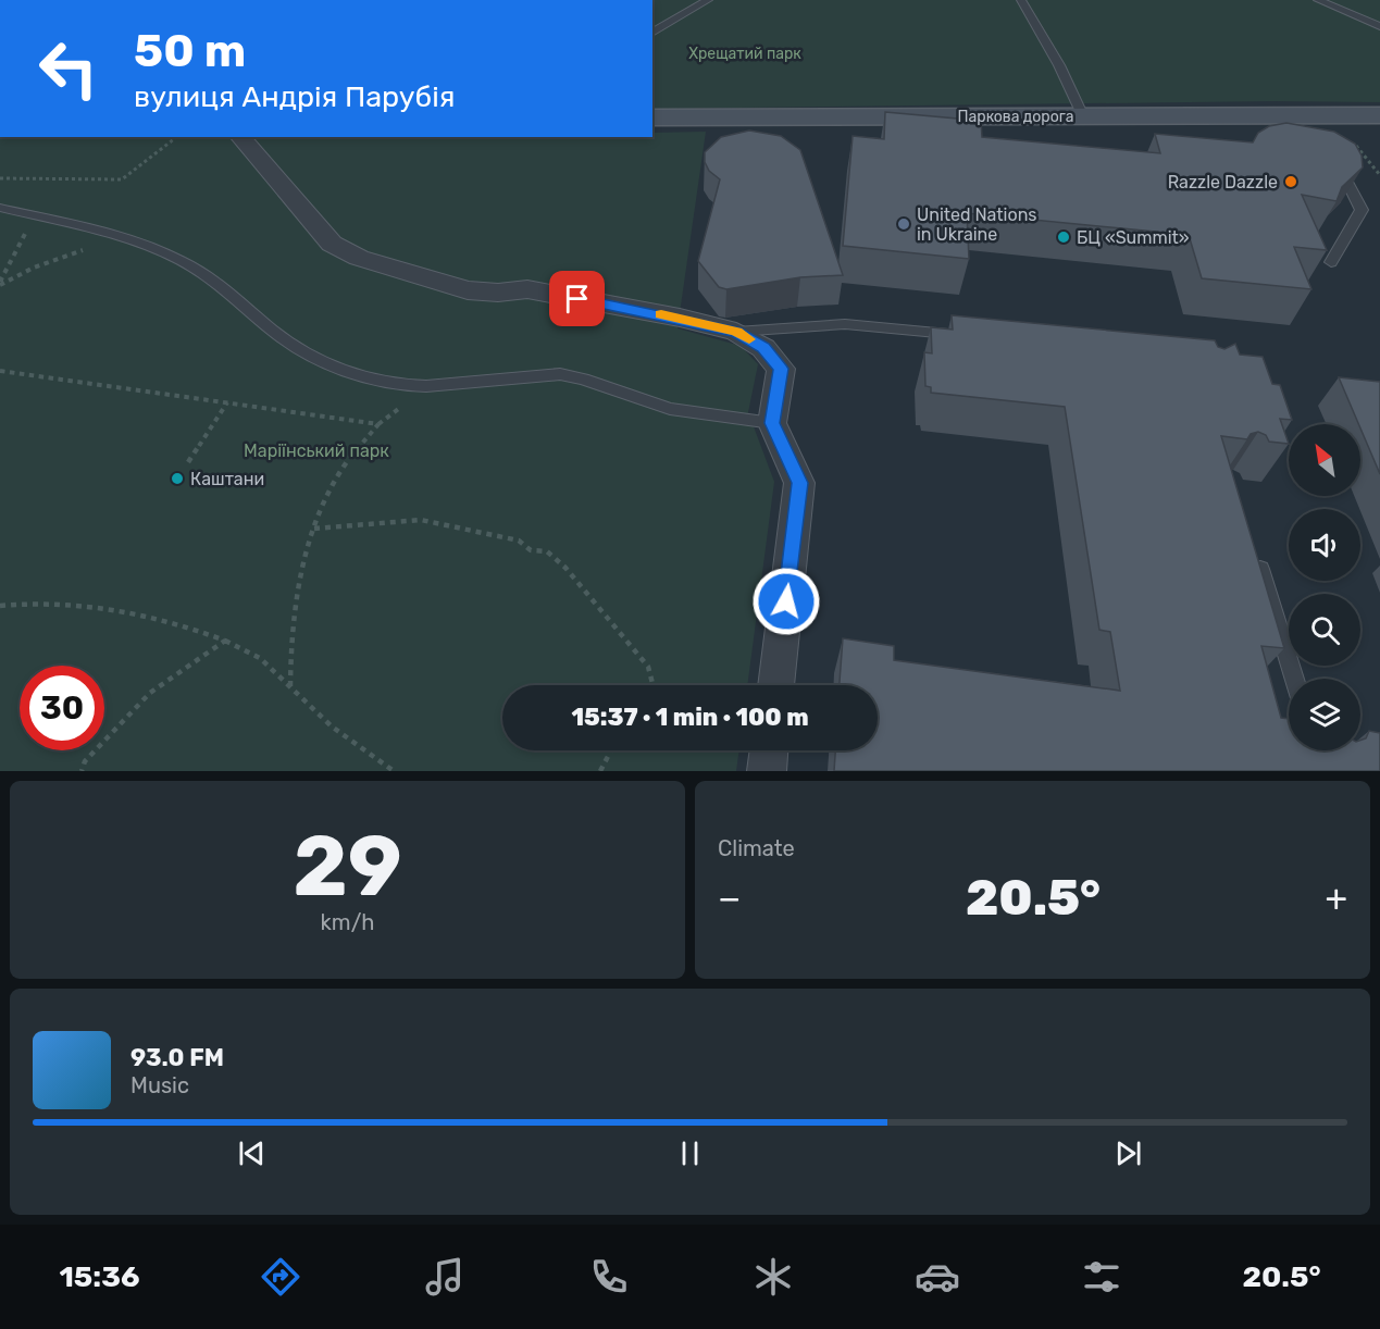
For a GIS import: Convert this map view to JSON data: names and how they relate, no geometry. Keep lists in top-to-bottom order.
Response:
{
  "streets": {
    "main road": ["Паркова дорога"]
  },
  "parks": ["Хрещатий парк", "Маріїнський парк"],
  "places": [
    "Razzle Dazzle",
    "United Nations in Ukraine",
    "БЦ «Summit»",
    "Каштани"
  ],
  "north": "top left",
  "page": {
    "turn": ["50 m", "вулиця Андрія Парубія"],
    "limit": "30",
    "trip": "15:37 · 1 min · 100 m",
    "tile": [
      ["29", "km/h"],
      "Climate"
    ],
    "heat": ["−", "20.5°", "+"],
    "song": ["93.0 FM", "Music"],
    "tabs": ["15:36", "20.5°"]
  }
}
